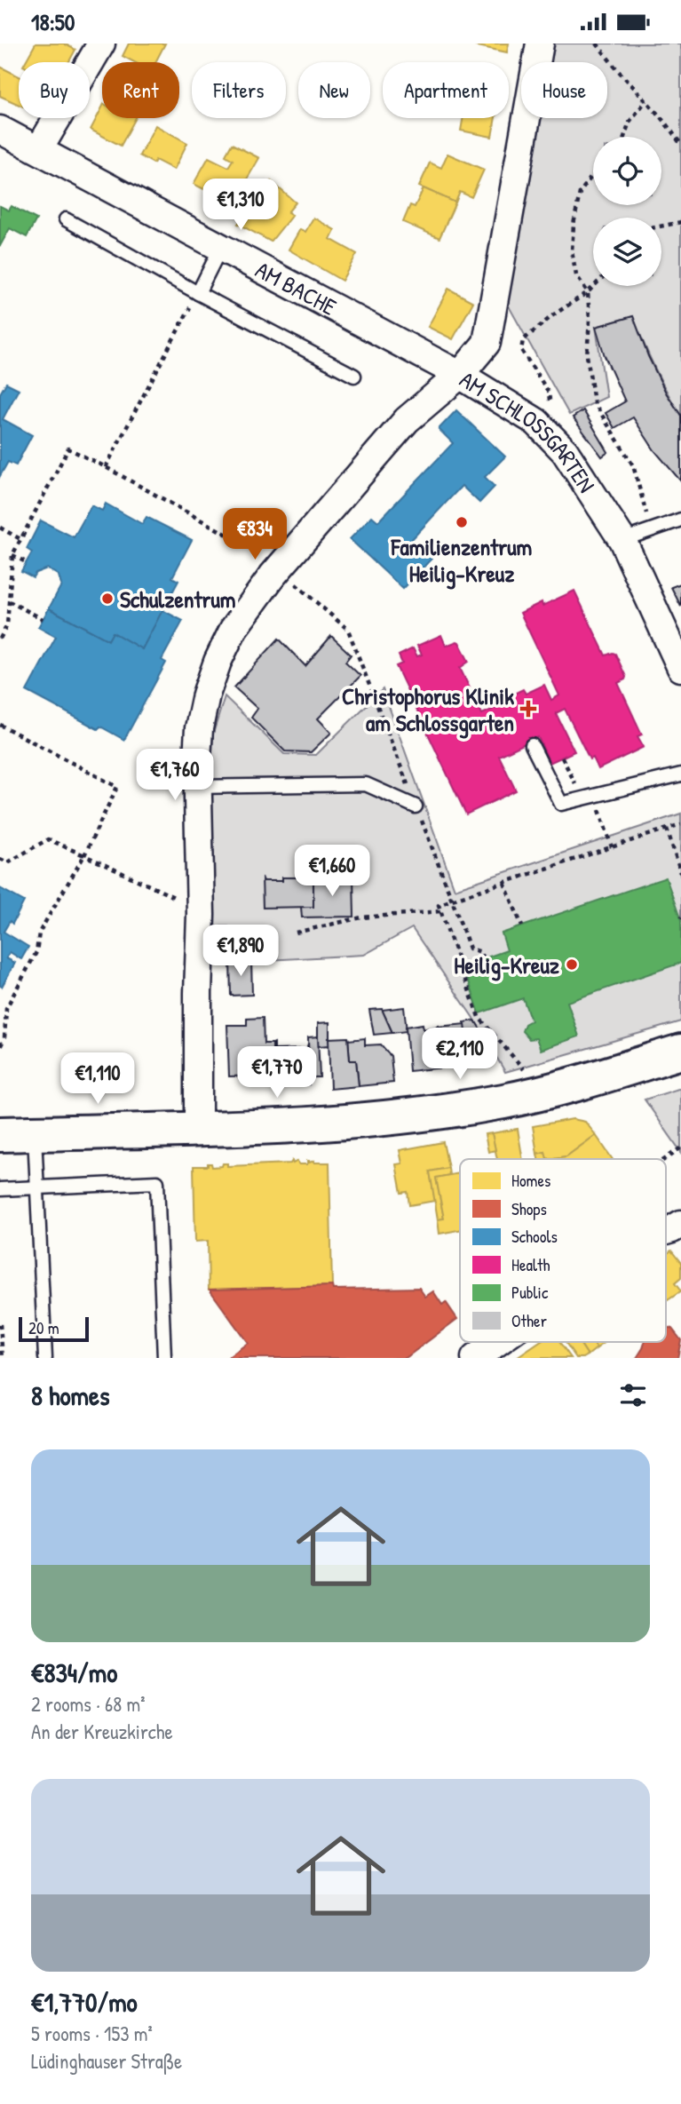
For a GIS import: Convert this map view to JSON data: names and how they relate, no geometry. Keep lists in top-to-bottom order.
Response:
{
  "streets": {
    "street": ["AM BACHE", "AM SCHLOSSGARTEN"]
  },
  "crossings": [
    ["AM BACHE", "AM SCHLOSSGARTEN"]
  ],
  "places": {
    "other": ["Familienzentrum Heilig-Kreuz", "Schulzentrum", "Heilig-Kreuz"],
    "health": ["Christophorus Klinik am Schlossgarten"]
  },
  "legend": [
    "Homes",
    "Shops",
    "Schools",
    "Health",
    "Public",
    "Other"
  ],
  "scale_bar": "20 m",
  "page": {
    "status": "18:50",
    "chip": [
      "Buy",
      "Rent",
      "Filters",
      "New",
      "Apartment",
      "House"
    ],
    "price": [
      "€1,310",
      "€834",
      "€1,760",
      "€1,660",
      "€1,890",
      "€2,110",
      "€1,770",
      "€1,110"
    ],
    "scale": "20 m",
    "heading": "8 homes",
    "list": [
      {
        "name": "€834/mo",
        "note": "2 rooms · 68 m² · An der Kreuzkirche"
      },
      {
        "name": "€1,770/mo",
        "note": "5 rooms · 153 m² · Lüdinghauser Straße"
      }
    ]
  }
}
